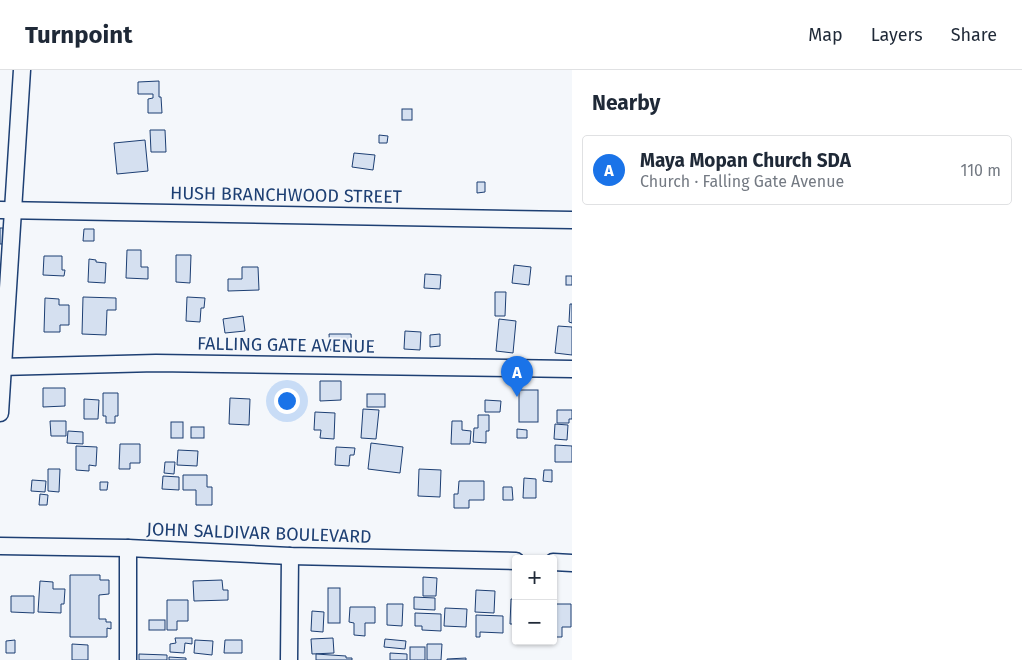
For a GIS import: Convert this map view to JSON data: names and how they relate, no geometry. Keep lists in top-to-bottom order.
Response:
{
  "streets": {
    "street": ["HUSH BRANCHWOOD STREET", "FALLING GATE AVENUE", "JOHN SALDIVAR BOULEVARD"]
  },
  "page": {
    "header": "Turnpoint",
    "nav": ["Map", "Layers", "Share"],
    "heading": "Nearby",
    "list": [
      {
        "mark": "A",
        "name": "Maya Mopan Church SDA",
        "note": "Church · Falling Gate Avenue",
        "value": "110 m"
      }
    ],
    "pins": "A",
    "map_buttons": ["+", "−"]
  }
}
